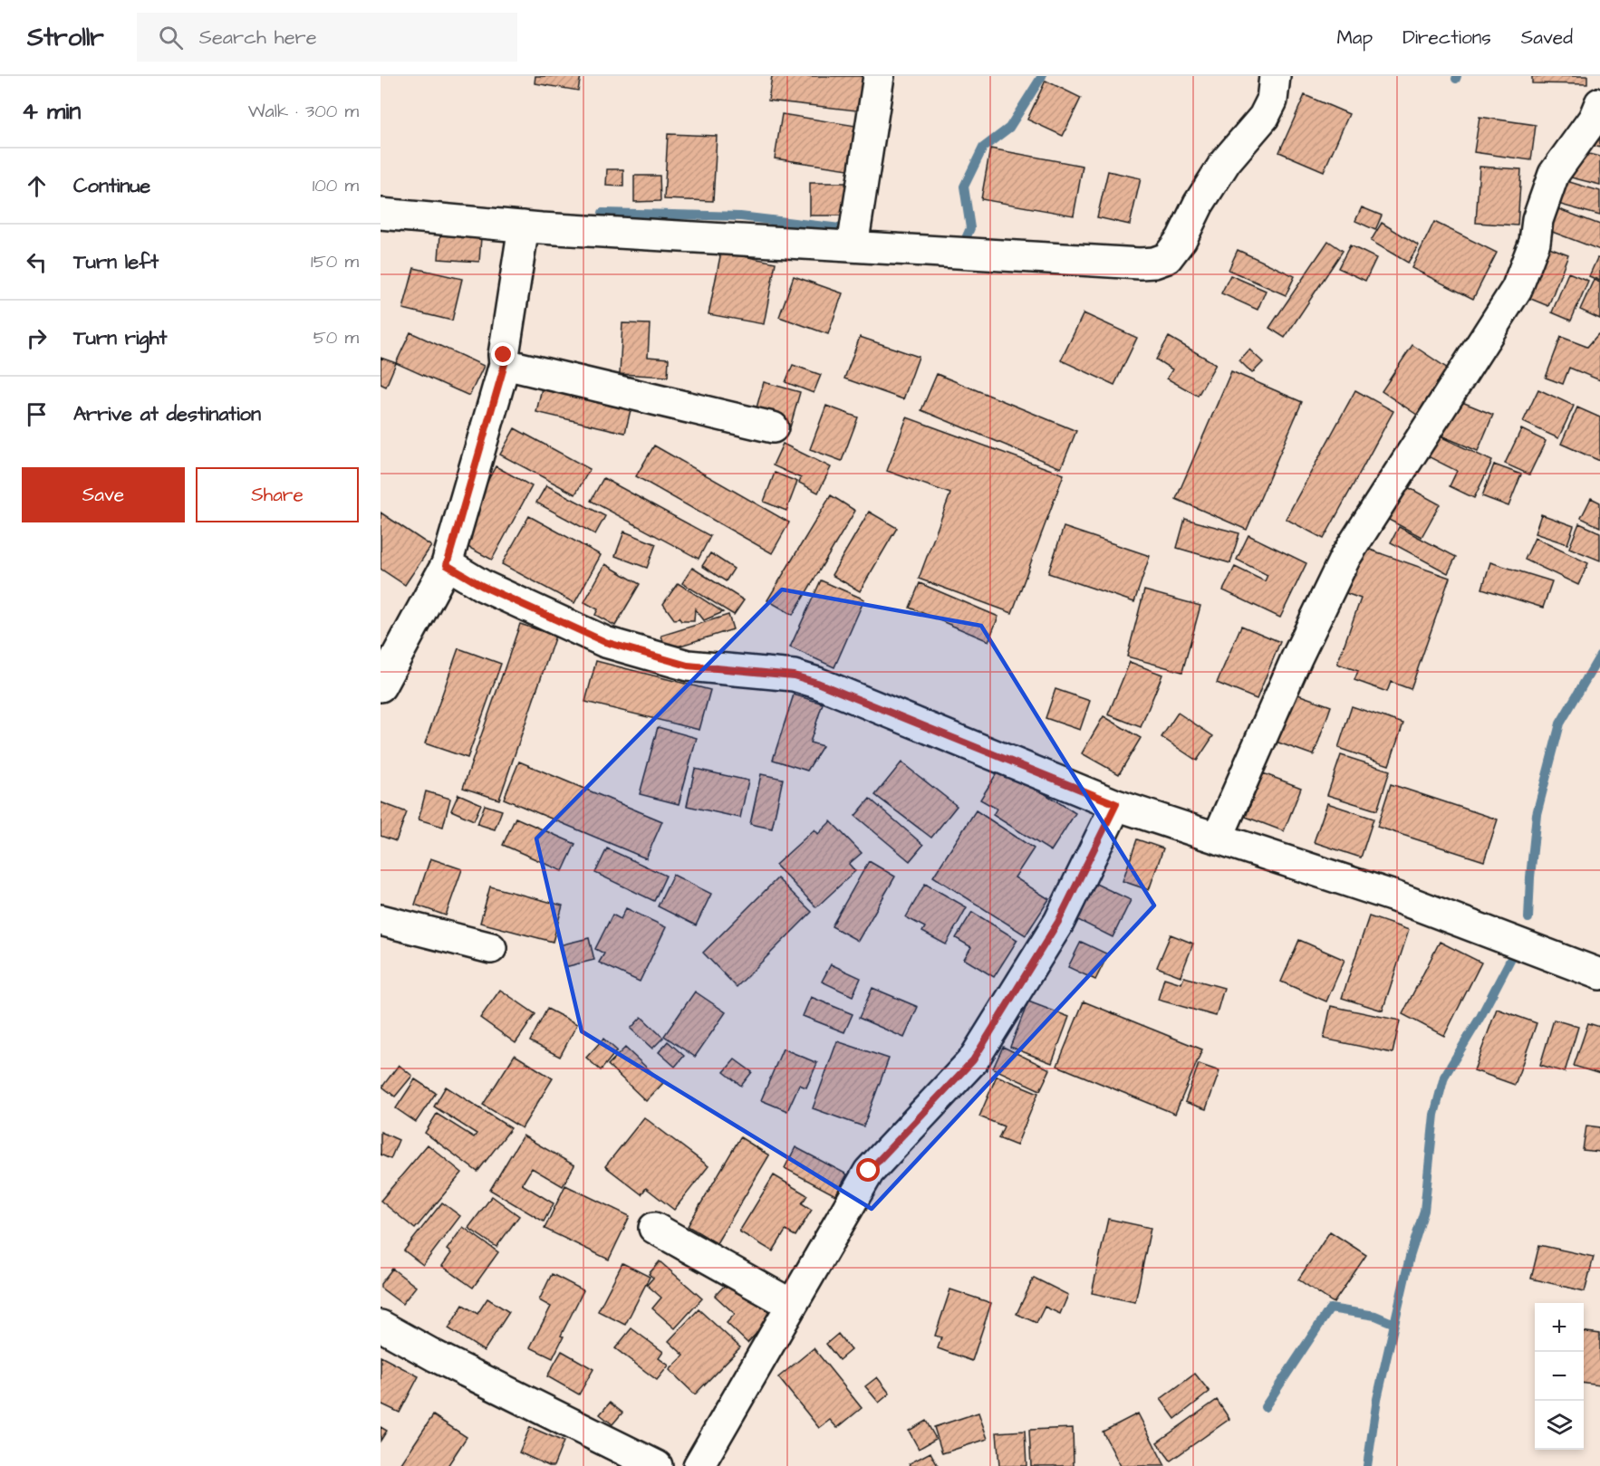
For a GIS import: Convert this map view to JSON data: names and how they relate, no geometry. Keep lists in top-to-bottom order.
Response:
{
  "page": {
    "header": "Strollr",
    "search": "Search here",
    "nav": ["Map", "Directions", "Saved"],
    "heading": ["4 min", "Walk · 300 m"],
    "list": [
      ["Continue", "100 m"],
      ["Turn left", "150 m"],
      ["Turn right", "50 m"],
      "Arrive at destination"
    ],
    "buttons": ["Save", "Share"],
    "map_buttons": ["+", "−"]
  }
}
